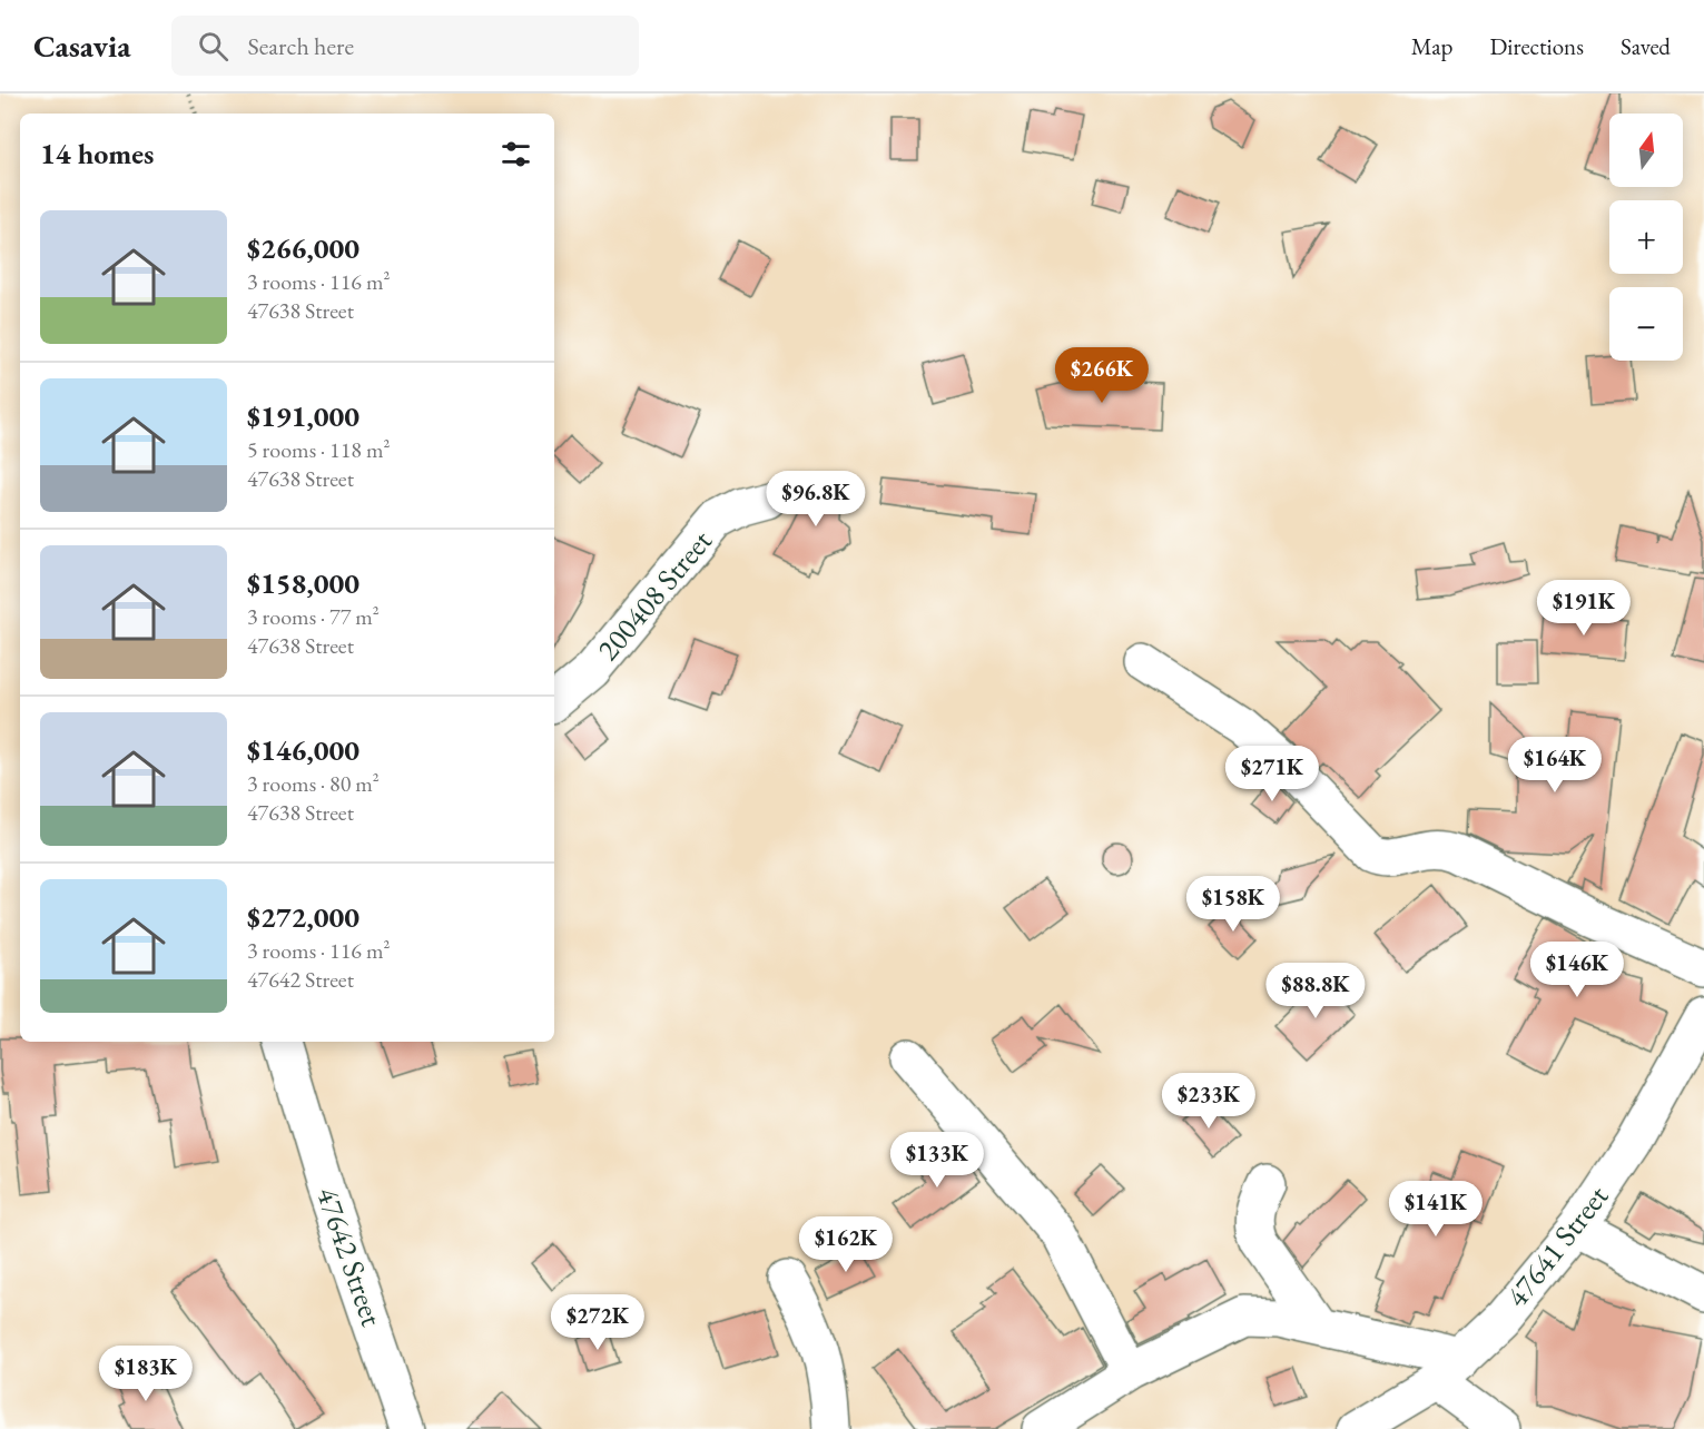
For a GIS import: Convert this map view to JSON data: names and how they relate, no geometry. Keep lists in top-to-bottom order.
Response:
{
  "streets": {
    "street": ["200408 Street", "47641 Street", "47642 Street"]
  },
  "north": "top",
  "page": {
    "header": "Casavia",
    "search": "Search here",
    "nav": ["Map", "Directions", "Saved"],
    "map_buttons": ["+", "−"],
    "heading": "14 homes",
    "list": [
      {
        "name": "$266,000",
        "note": "3 rooms · 116 m² · 47638 Street"
      },
      {
        "name": "$191,000",
        "note": "5 rooms · 118 m² · 47638 Street"
      },
      {
        "name": "$158,000",
        "note": "3 rooms · 77 m² · 47638 Street"
      },
      {
        "name": "$146,000",
        "note": "3 rooms · 80 m² · 47638 Street"
      },
      {
        "name": "$272,000",
        "note": "3 rooms · 116 m² · 47642 Street"
      }
    ],
    "price": [
      "$266K",
      "$96.8K",
      "$191K",
      "$164K",
      "$271K",
      "$158K",
      "$146K",
      "$88.8K",
      "$233K",
      "$133K",
      "$141K",
      "$162K",
      "$272K",
      "$183K"
    ]
  }
}
